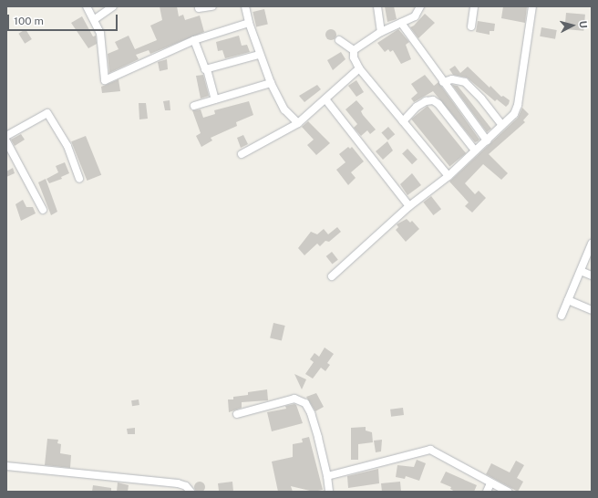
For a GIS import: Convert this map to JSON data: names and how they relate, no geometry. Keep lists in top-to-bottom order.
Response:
{
  "scale_bar": "100 m",
  "north": "right"
}
